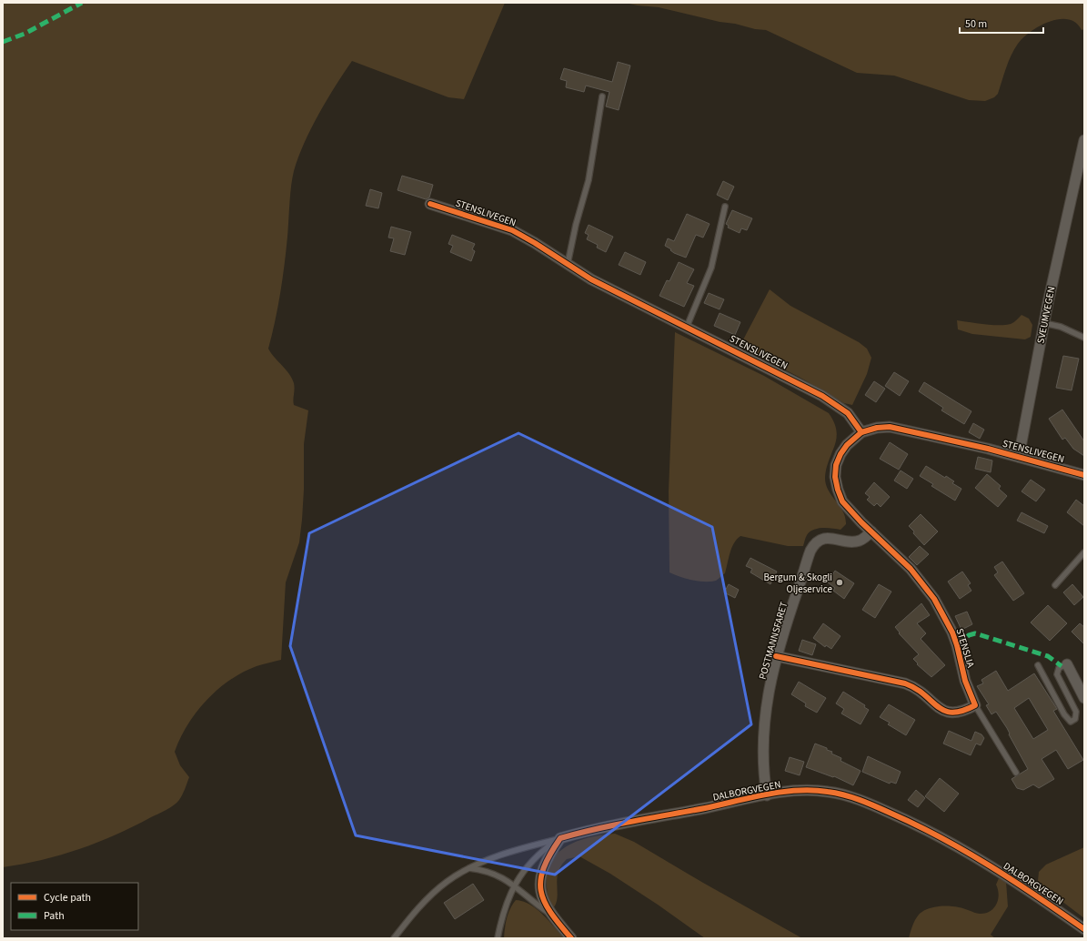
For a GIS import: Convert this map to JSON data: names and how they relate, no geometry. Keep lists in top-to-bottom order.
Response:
{
  "streets": {
    "street": [
      "STENSLIVEGEN",
      "SVEUMVEGEN",
      "POSTMANNSFARET",
      "STENSLIA",
      "DALBORGVEGEN"
    ]
  },
  "crossings": [
    ["STENSLIVEGEN", "SVEUMVEGEN"],
    ["STENSLIVEGEN", "STENSLIA"],
    ["POSTMANNSFARET", "STENSLIA"],
    ["POSTMANNSFARET", "DALBORGVEGEN"]
  ],
  "places": ["Bergum & Skogli Oljeservice"],
  "legend": ["Cycle path", "Path"],
  "scale_bar": "50 m"
}
